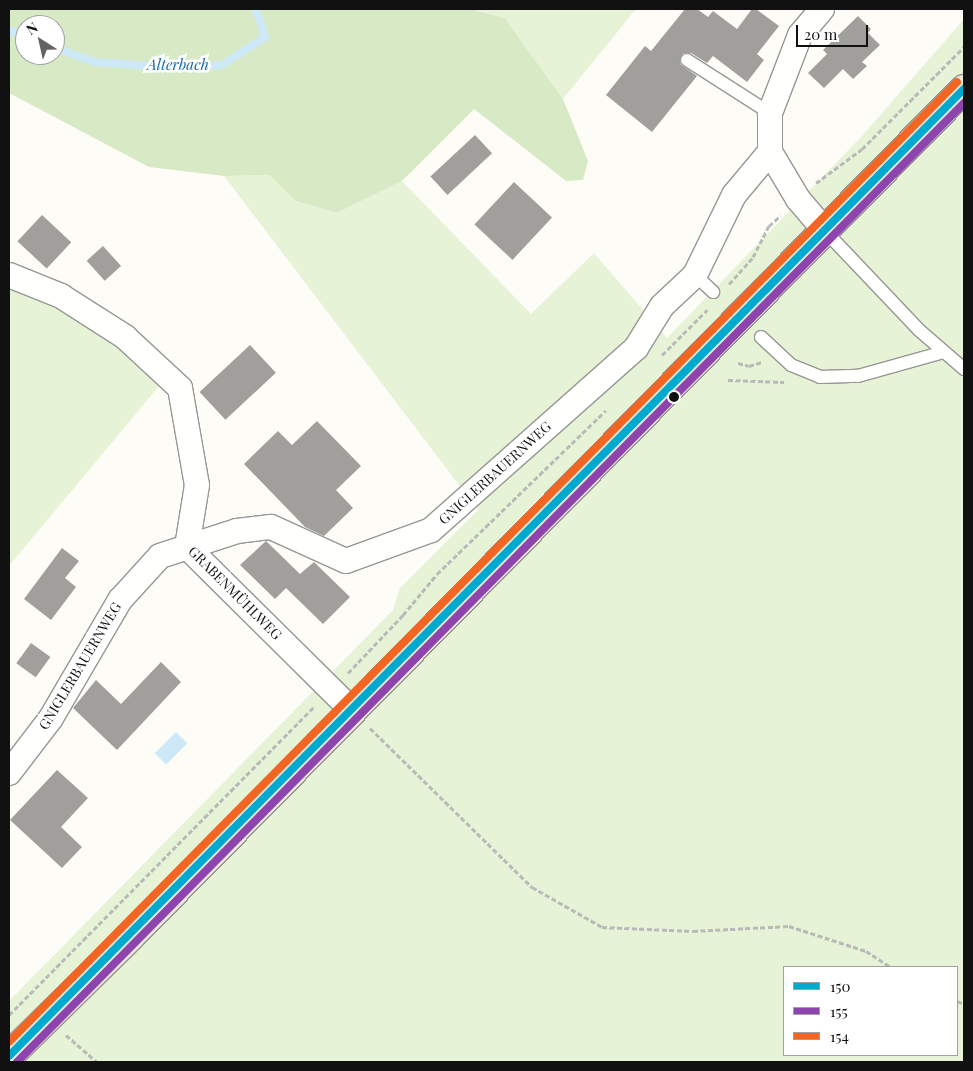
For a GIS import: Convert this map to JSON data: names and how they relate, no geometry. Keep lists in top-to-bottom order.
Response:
{
  "streets": {
    "street": ["GNIGLERBAUERNWEG", "GRABENMÜHLWEG"]
  },
  "crossings": [
    ["GNIGLERBAUERNWEG", "GRABENMÜHLWEG"]
  ],
  "water": ["Alterbach"],
  "lines": ["transit line 154", "transit line 150", "transit line 155"],
  "legend": ["150", "155", "154"],
  "scale_bar": "20 m",
  "north": "top left"
}
